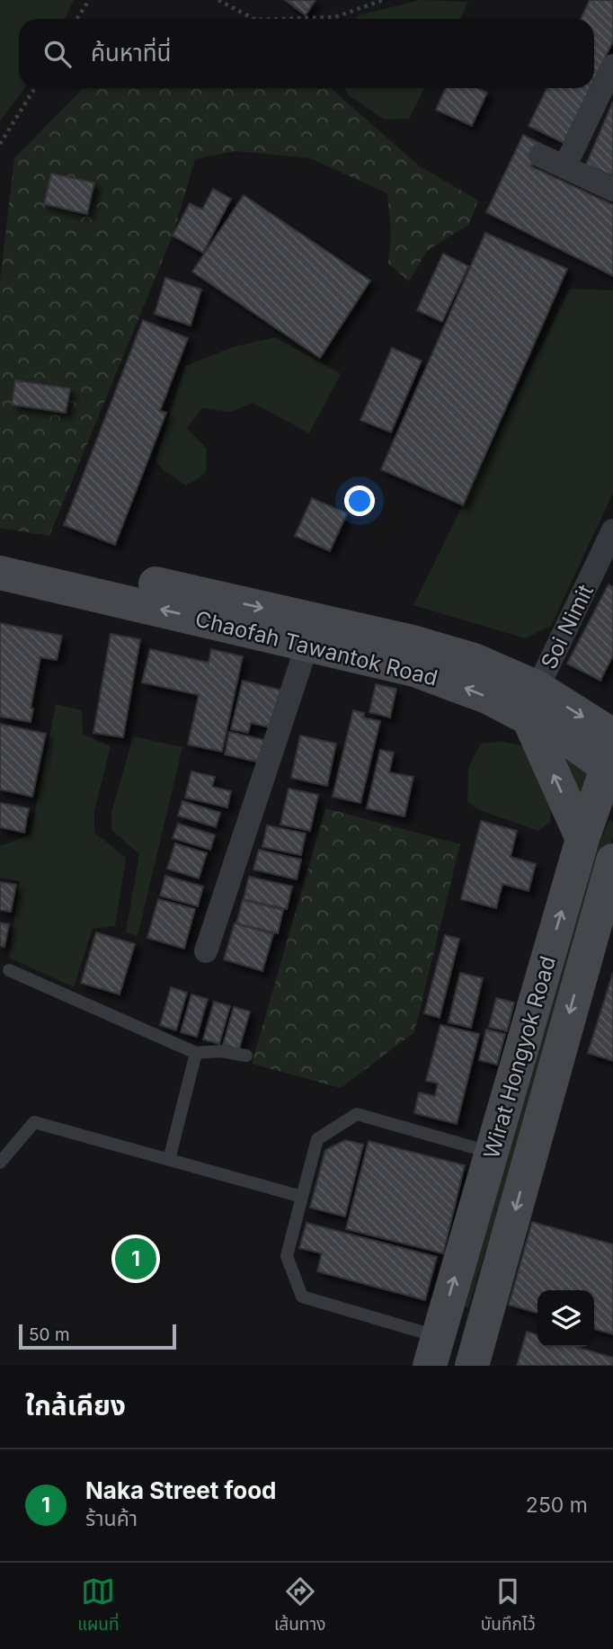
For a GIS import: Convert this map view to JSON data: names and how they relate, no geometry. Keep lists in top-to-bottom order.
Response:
{
  "streets": {
    "main road": ["Chaofah Tawantok Road", "Wirat Hongyok Road"],
    "street": ["Soi Nimit"]
  },
  "crossings": [
    ["Soi Nimit", "Chaofah Tawantok Road"],
    ["Chaofah Tawantok Road", "Wirat Hongyok Road"]
  ],
  "scale_bar": "50 m",
  "page": {
    "search": "ค้นหาที่นี่",
    "pins": "1",
    "scale": "50 m",
    "heading": "ใกล้เคียง",
    "list": [
      {
        "mark": "1",
        "name": "Naka Street food",
        "note": "ร้านค้า",
        "value": "250 m"
      }
    ],
    "nav": ["แผนที่", "เส้นทาง", "บันทึกไว้"]
  }
}
